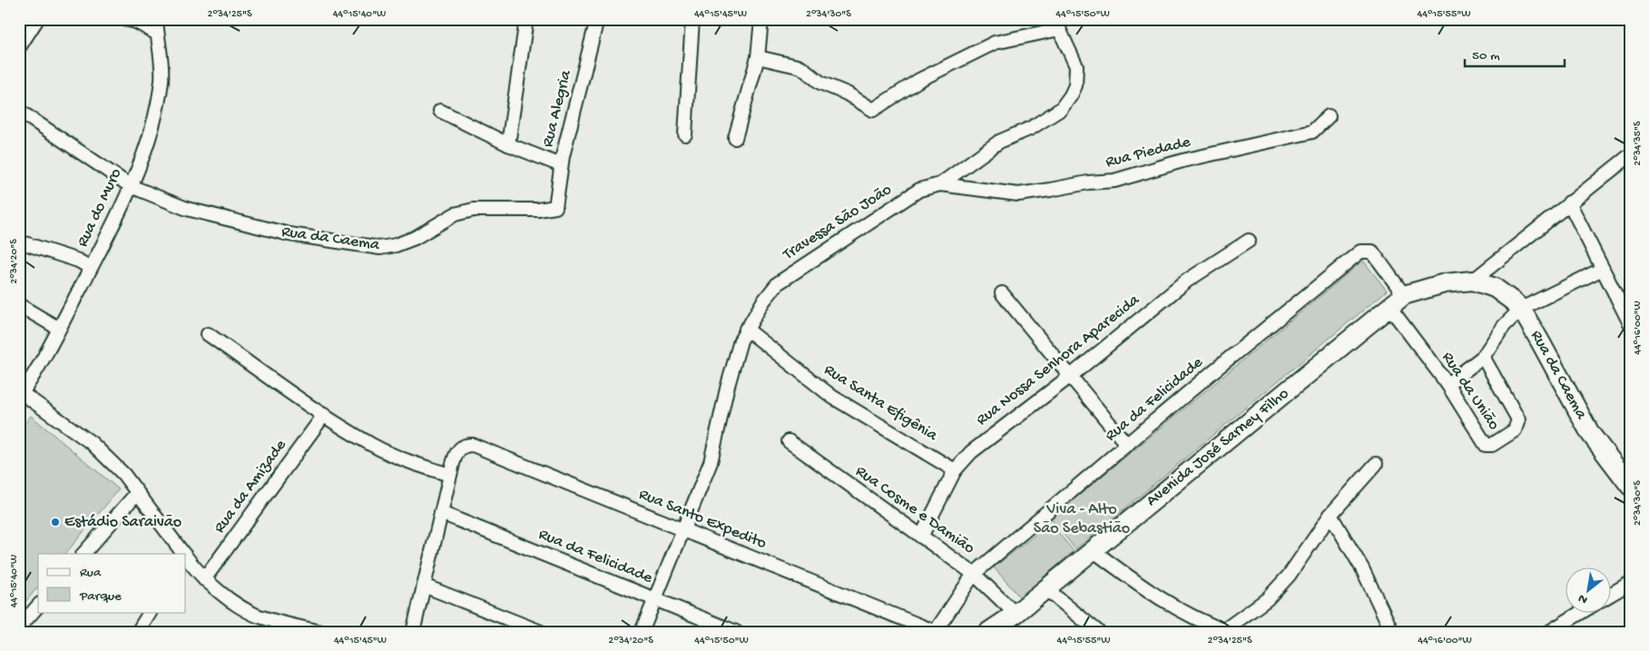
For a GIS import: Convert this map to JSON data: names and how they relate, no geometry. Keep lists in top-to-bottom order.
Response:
{
  "streets": {
    "main road": ["Rua da Caema", "Avenida José Sarney Filho"],
    "street": [
      "Rua Alegria",
      "Rua Piedade",
      "Rua do Muro",
      "Travessa São João",
      "Rua Nossa Senhora Aparecida",
      "Rua da União",
      "Rua da Felicidade",
      "Rua Santa Efigênia",
      "Rua da Amizade",
      "Rua Cosme e Damião",
      "Rua Santo Expedito"
    ]
  },
  "crossings": [
    ["Rua Alegria", "Rua da Caema"],
    ["Rua Piedade", "Travessa São João"],
    ["Rua do Muro", "Rua da Caema"],
    ["Travessa São João", "Rua Santa Efigênia"],
    ["Travessa São João", "Rua Santo Expedito"],
    ["Rua Nossa Senhora Aparecida", "Rua Santa Efigênia"],
    ["Rua Nossa Senhora Aparecida", "Rua Cosme e Damião"],
    ["Rua da União", "Avenida José Sarney Filho"],
    ["Rua da Felicidade", "Avenida José Sarney Filho"],
    ["Rua da Felicidade", "Rua Cosme e Damião"],
    ["Rua da Felicidade", "Rua Santo Expedito"],
    ["Avenida José Sarney Filho", "Rua Cosme e Damião"]
  ],
  "parks": ["Viva - Alto São Sebastião"],
  "places": ["Estádio Saraivão"],
  "legend": ["Rua", "Parque"],
  "scale_bar": "50 m",
  "north": "bottom left",
  "coordinates": [
    "2°34'25\"S",
    "44°15'40\"W",
    "44°15'45\"W",
    "2°34'30\"S",
    "44°15'50\"W",
    "44°15'55\"W",
    "2°34'35\"S",
    "2°34'20\"S",
    "44°16'00\"W"
  ]
}
